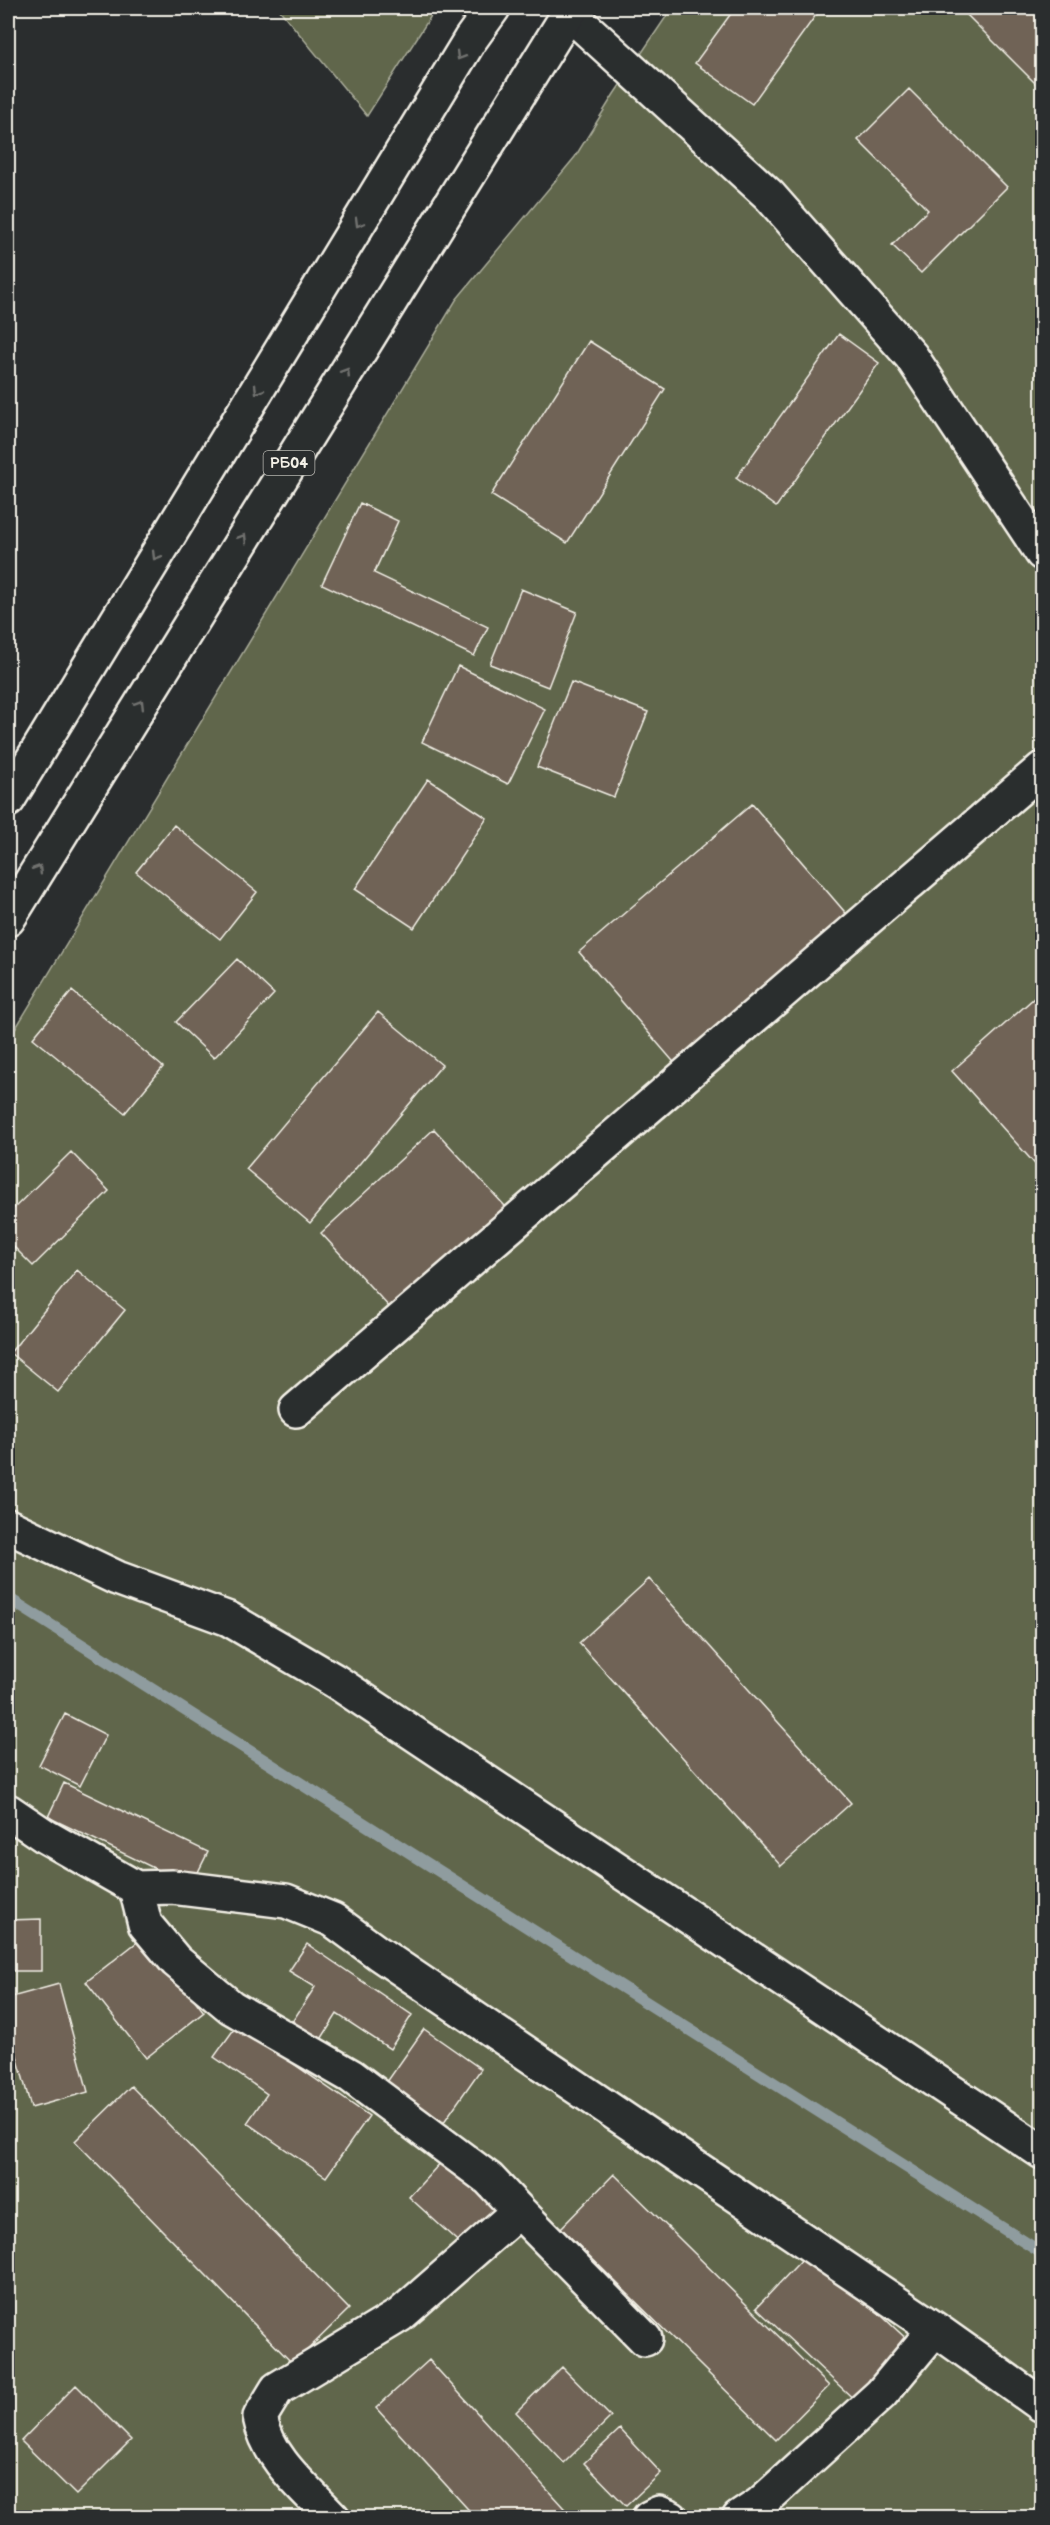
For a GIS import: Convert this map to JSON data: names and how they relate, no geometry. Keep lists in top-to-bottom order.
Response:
{
  "streets": {
    "main road": ["РБ04"]
  }
}
